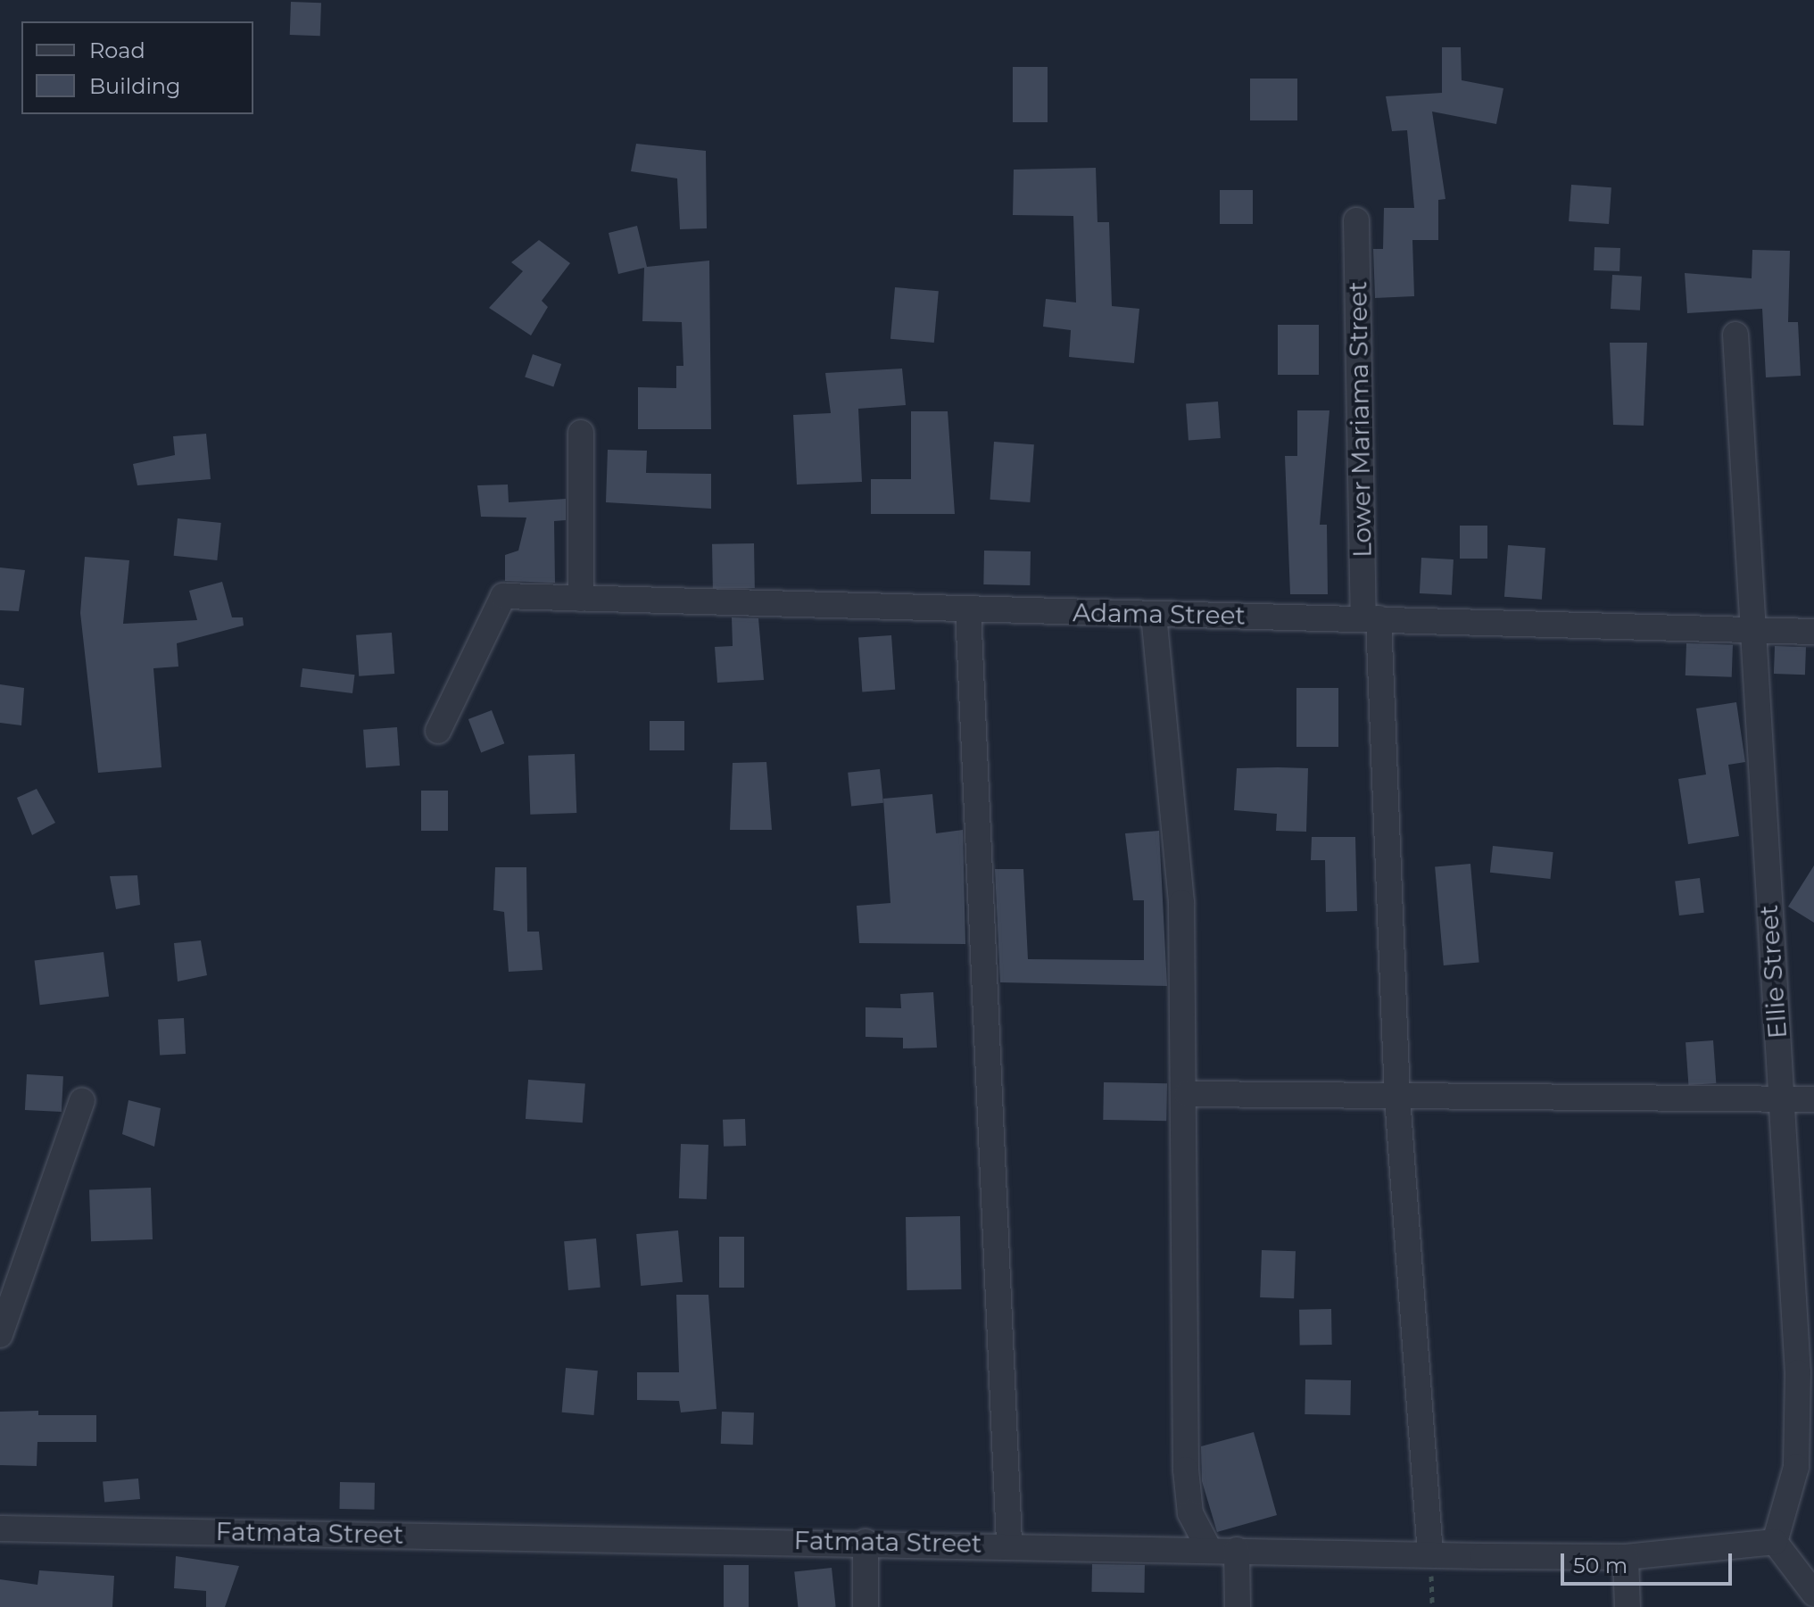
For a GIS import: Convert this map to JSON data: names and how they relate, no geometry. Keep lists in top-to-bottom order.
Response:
{
  "streets": {
    "street": [
      "Lower Mariama Street",
      "Adama Street",
      "Ellie Street",
      "Fatmata Street"
    ]
  },
  "crossings": [
    ["Lower Mariama Street", "Adama Street"],
    ["Lower Mariama Street", "Fatmata Street"],
    ["Adama Street", "Ellie Street"],
    ["Ellie Street", "Fatmata Street"]
  ],
  "legend": ["Road", "Building"],
  "scale_bar": "50 m"
}
